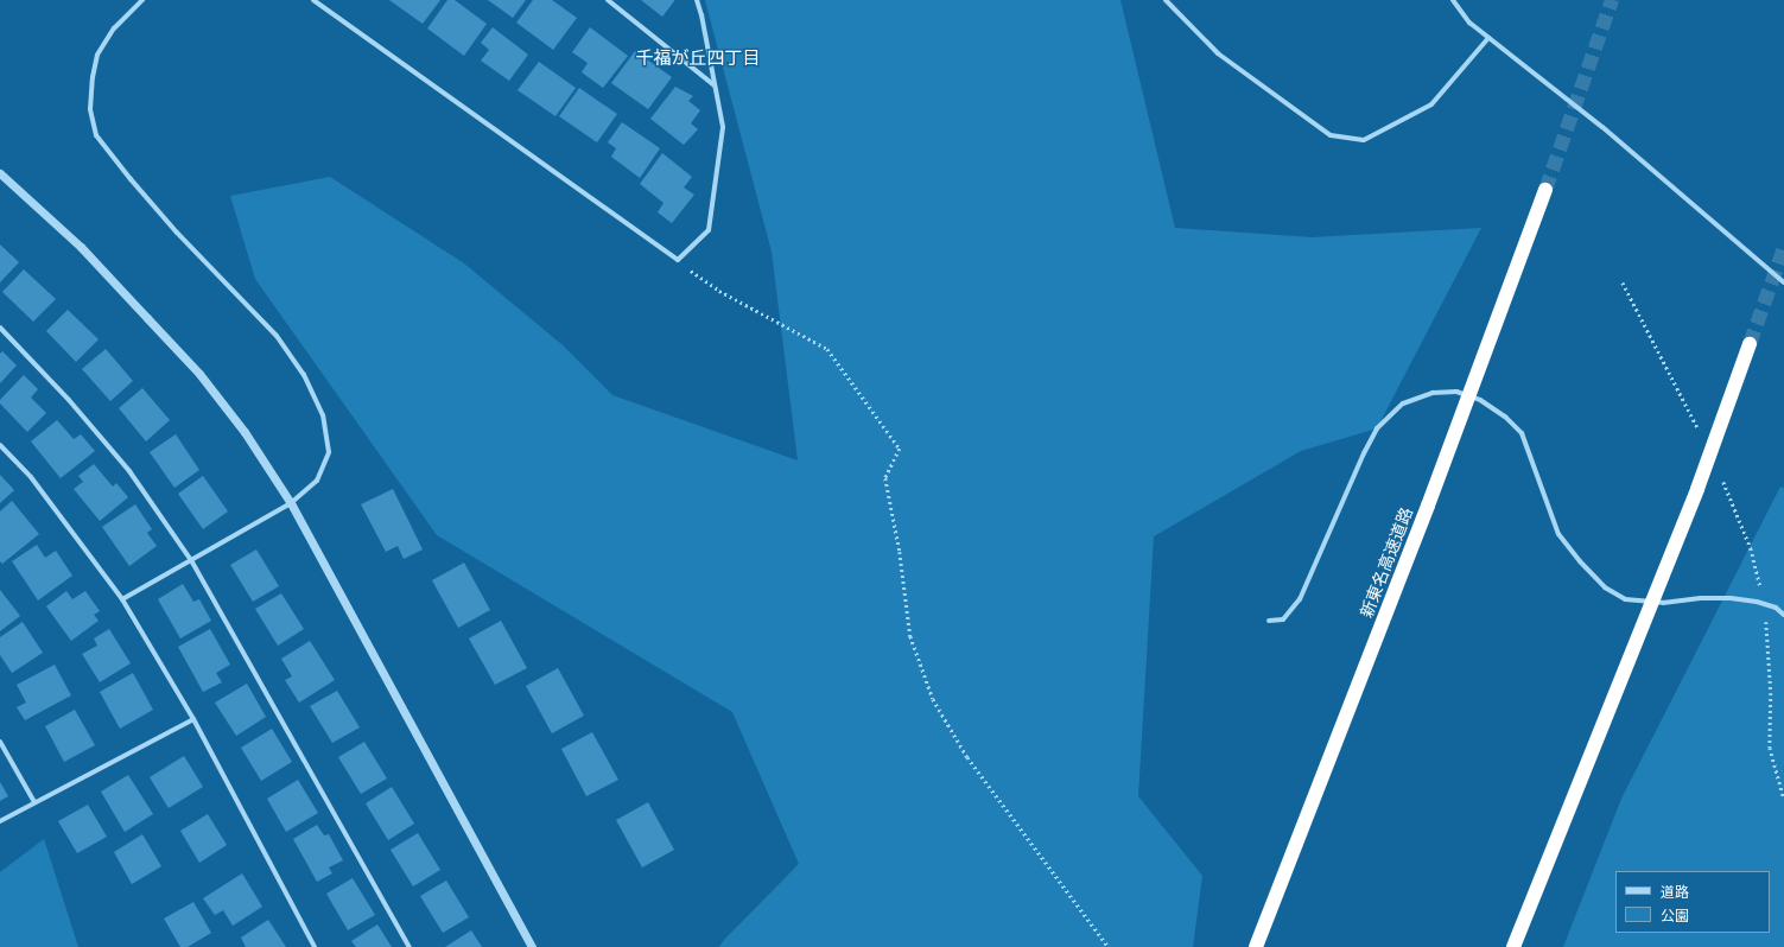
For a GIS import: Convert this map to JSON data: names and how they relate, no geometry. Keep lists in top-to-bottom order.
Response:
{
  "streets": {
    "highway": ["新東名高速道路"]
  },
  "districts": ["千福が丘四丁目"],
  "legend": ["道路", "公園"]
}
